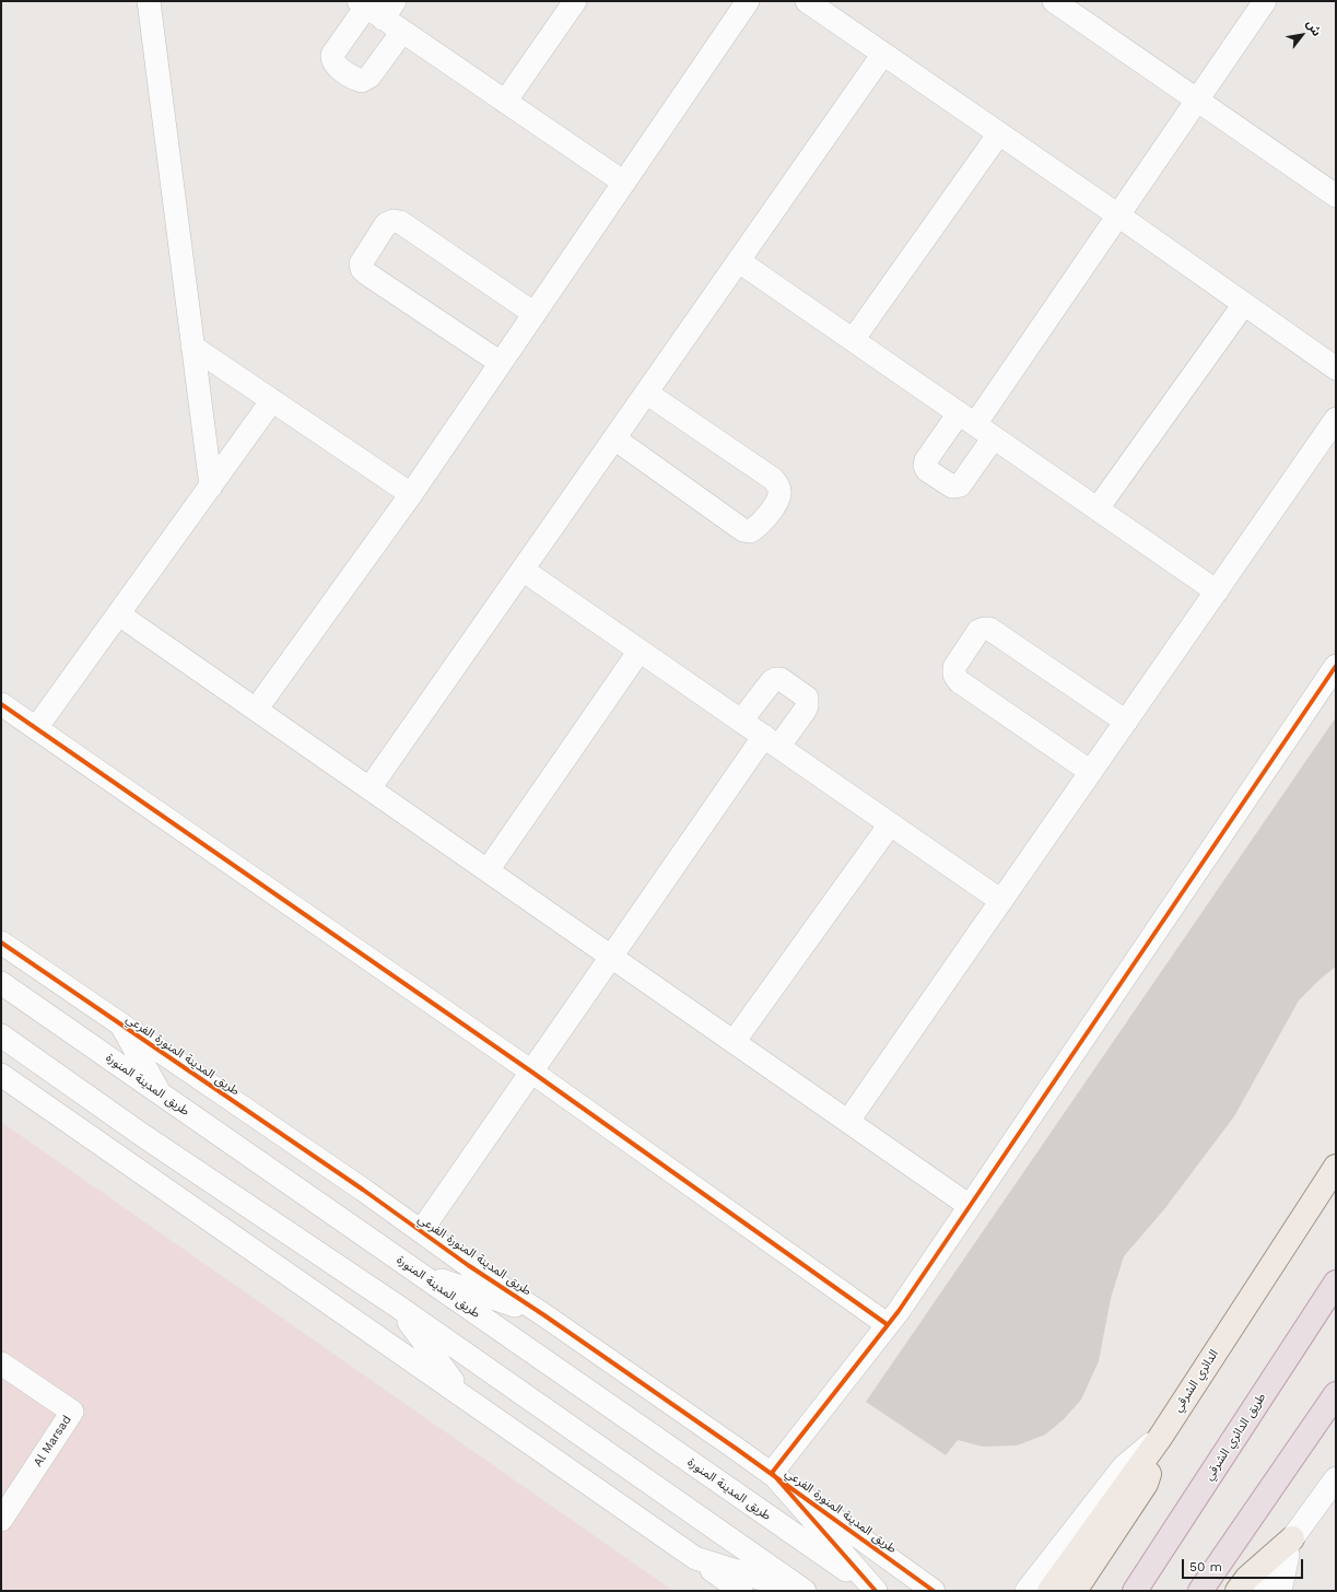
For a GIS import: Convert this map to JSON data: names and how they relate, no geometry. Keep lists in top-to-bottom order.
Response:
{
  "streets": {
    "highway": ["طريق الدائري الشرقي"],
    "main road": ["الدائري الشرقي"],
    "street": ["طريق المدينة المنورة الفرعي", "طريق المدينة المنورة", "Al Marsad"]
  },
  "scale_bar": "50 m",
  "north": "top right"
}
